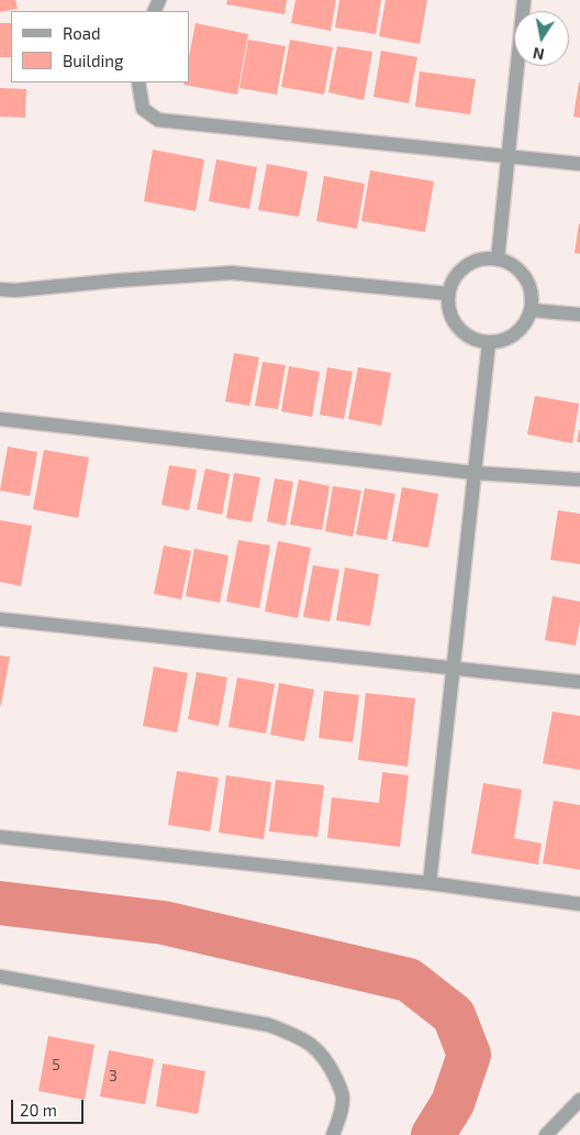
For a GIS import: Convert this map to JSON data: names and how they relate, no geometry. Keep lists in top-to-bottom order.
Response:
{
  "house_numbers": ["5", "3"],
  "legend": ["Road", "Building"],
  "scale_bar": "20 m",
  "north": "bottom"
}
